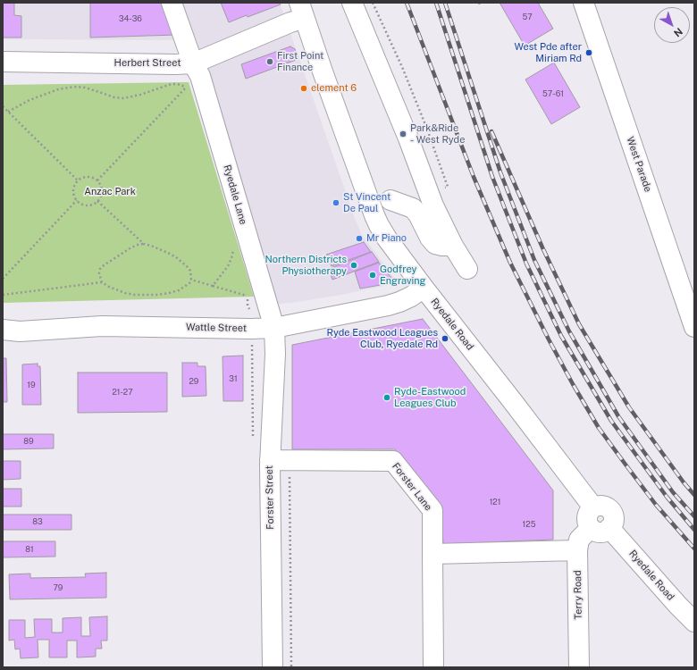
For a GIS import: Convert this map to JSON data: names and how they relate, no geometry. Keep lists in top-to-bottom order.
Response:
{
  "streets": {
    "street": [
      "Herbert Street",
      "West Parade",
      "Ryedale Lane",
      "Ryedale Road",
      "Wattle Street",
      "Forster Lane",
      "Forster Street",
      "Terry Road"
    ]
  },
  "crossings": [
    ["Herbert Street", "Ryedale Lane"],
    ["Herbert Street", "Ryedale Road"],
    ["Ryedale Lane", "Wattle Street"],
    ["Ryedale Lane", "Forster Street"],
    ["Ryedale Road", "Wattle Street"],
    ["Ryedale Road", "Terry Road"],
    ["Wattle Street", "Forster Street"],
    ["Forster Lane", "Forster Street"]
  ],
  "parks": ["Anzac Park"],
  "places": [
    "West Pde after Miriam Rd",
    "First Point Finance",
    "element 6",
    "Park&Ride - West Ryde",
    "St Vincent De Paul",
    "Mr Piano",
    "Northern Districts Physiotherapy",
    "Godfrey Engraving",
    "Ryde Eastwood Leagues Club, Ryedale Rd",
    "Ryde-Eastwood Leagues Club"
  ],
  "house_numbers": [
    "57",
    "34-36",
    "57-61",
    "31",
    "29",
    "19",
    "21-27",
    "89",
    "121",
    "83",
    "125",
    "81",
    "79"
  ],
  "north": "bottom right"
}
